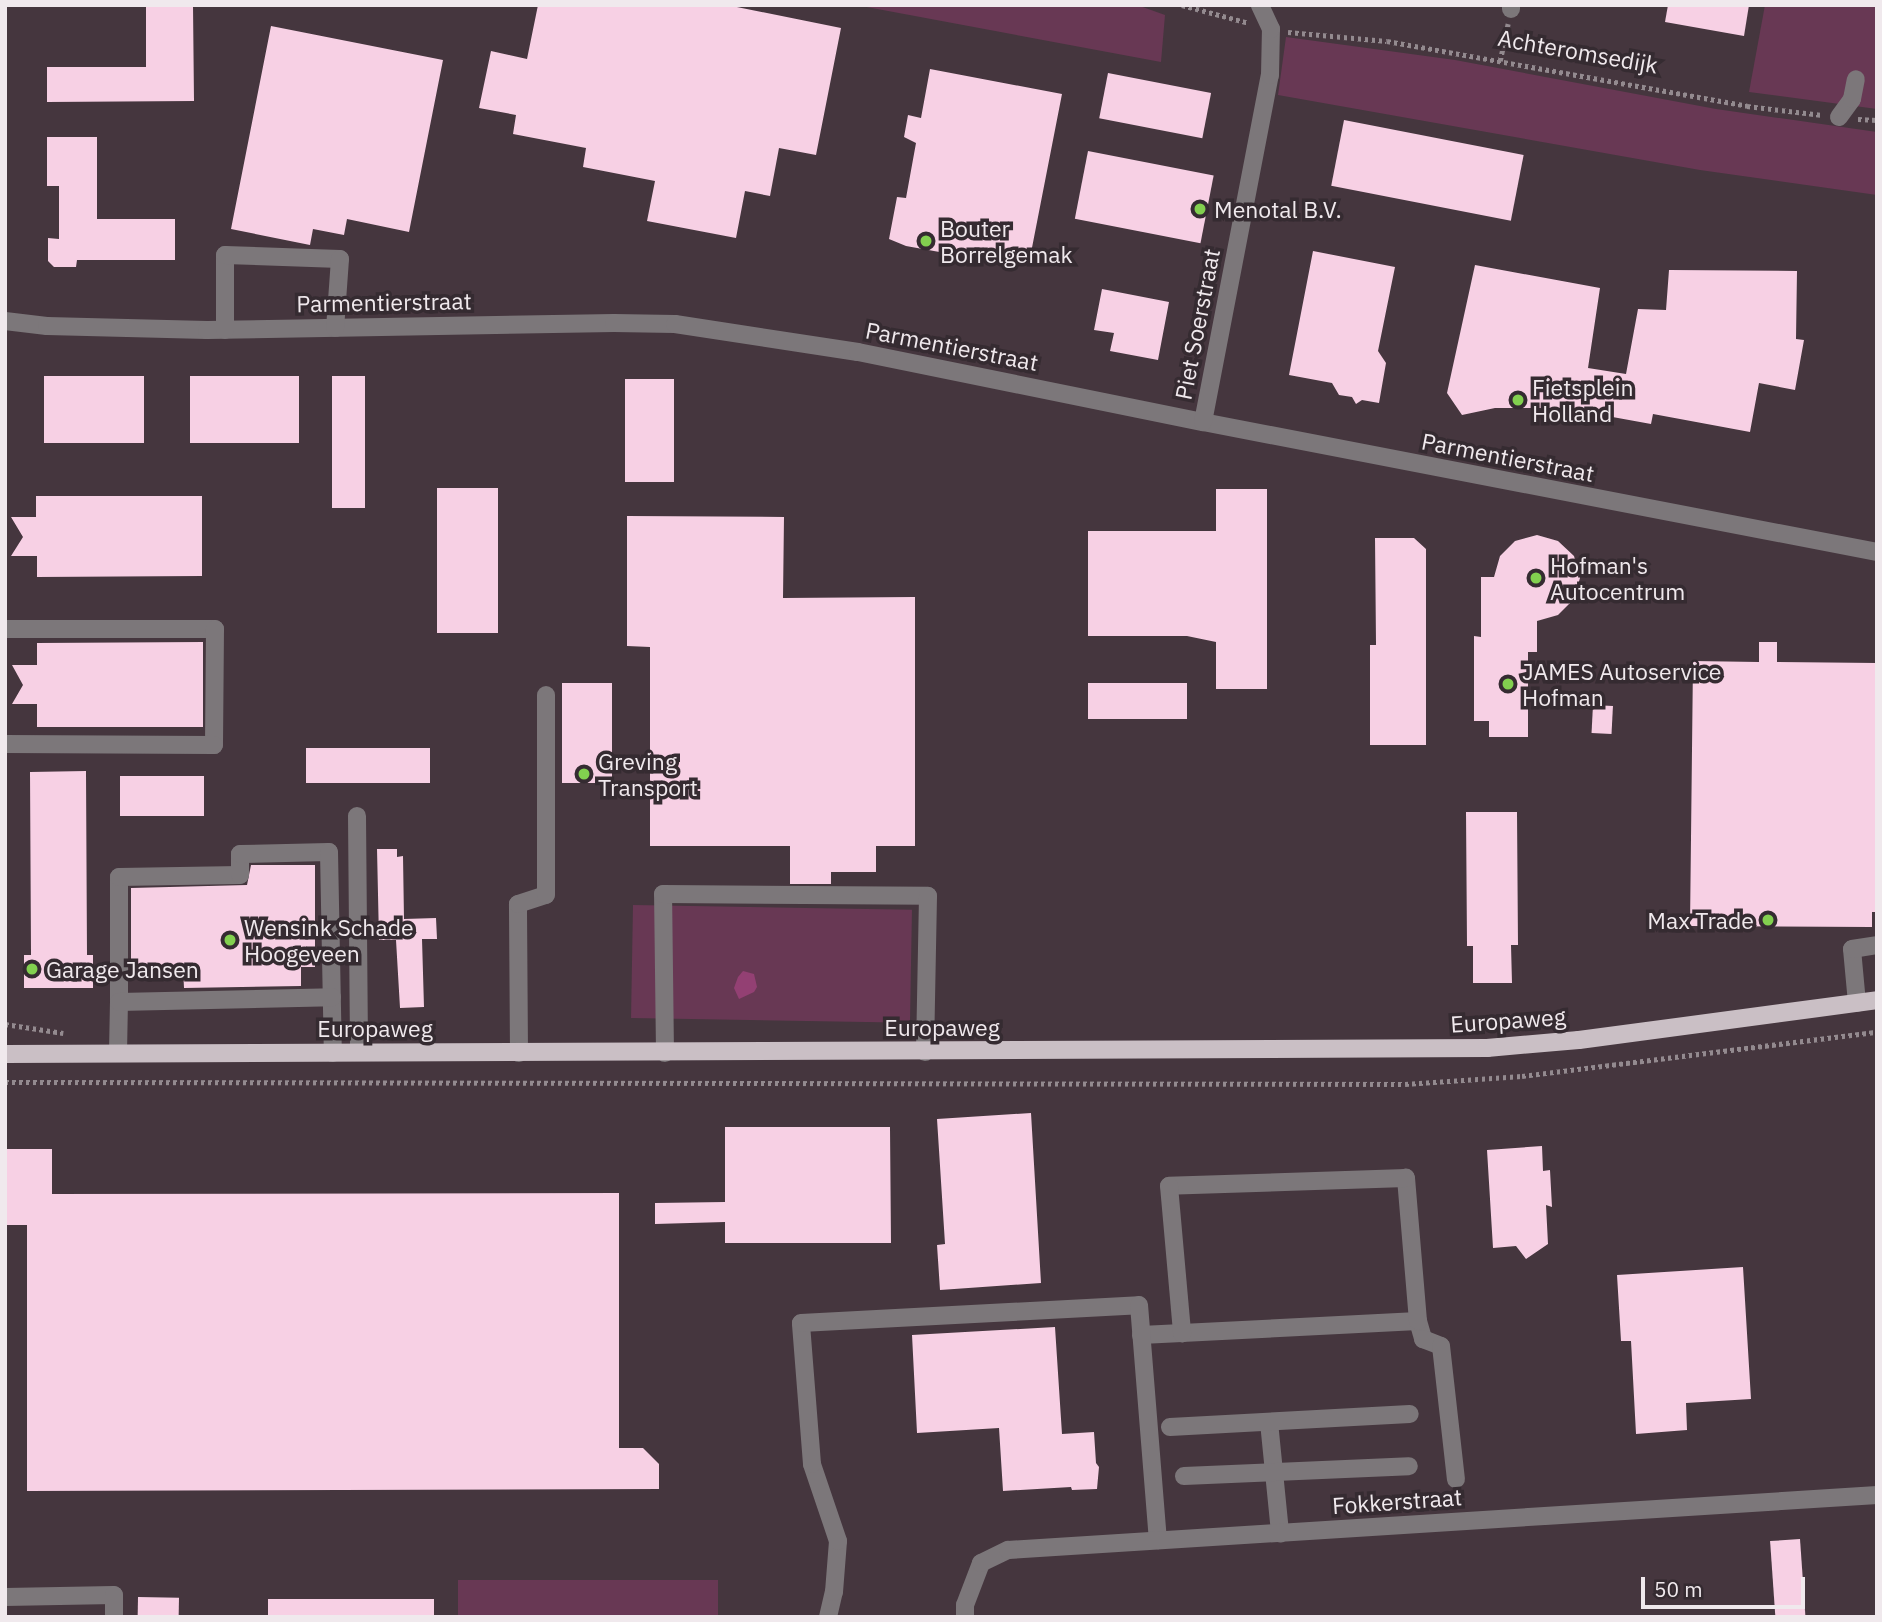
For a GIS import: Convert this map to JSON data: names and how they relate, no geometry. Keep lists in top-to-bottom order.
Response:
{
  "streets": {
    "main road": ["Europaweg"],
    "street": ["Parmentierstraat", "Piet Soerstraat", "Fokkerstraat"],
    "path": ["Achteromsedijk"]
  },
  "crossings": [
    ["Achteromsedijk", "Piet Soerstraat"],
    ["Parmentierstraat", "Piet Soerstraat"]
  ],
  "places": [
    "Menotal B.V.",
    "Bouter Borrelgemak",
    "Fietsplein Holland",
    "Hofman's Autocentrum",
    "JAMES Autoservice Hofman",
    "Greving Transport",
    "Max Trade",
    "Wensink Schade Hoogeveen",
    "Garage Jansen"
  ],
  "scale_bar": "50 m"
}
